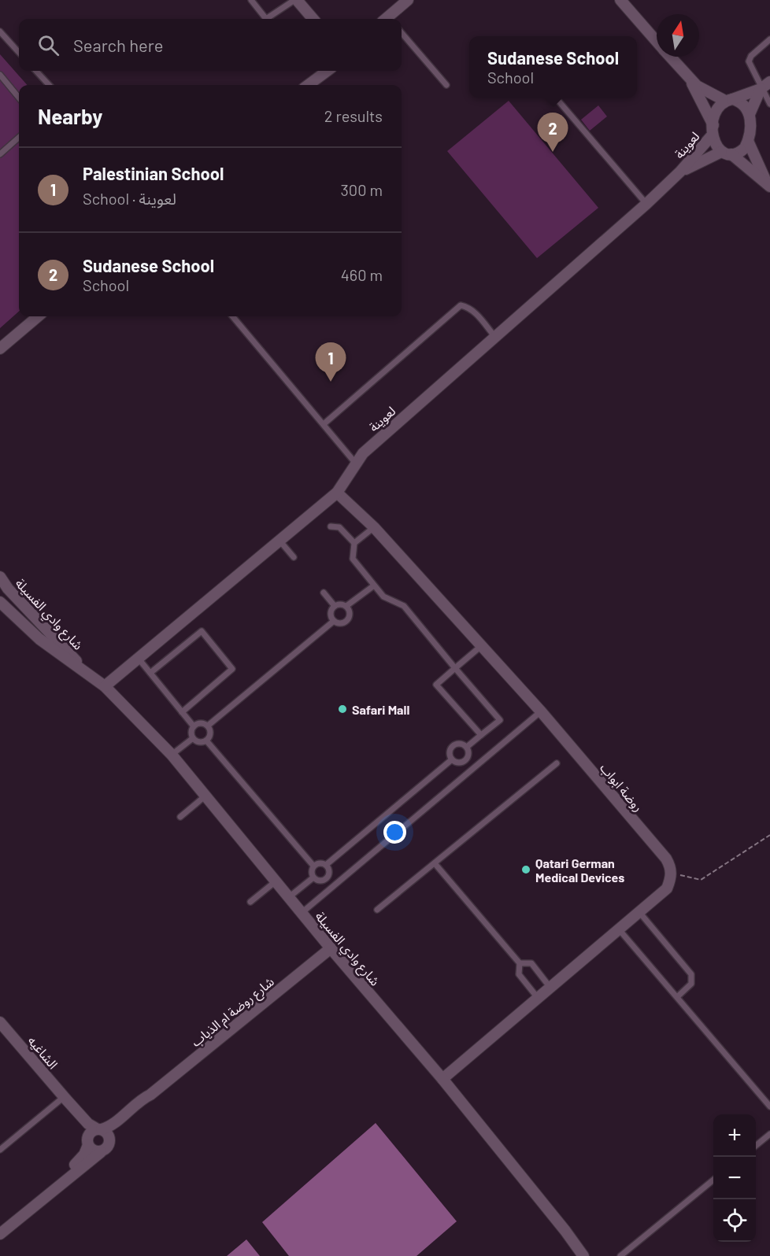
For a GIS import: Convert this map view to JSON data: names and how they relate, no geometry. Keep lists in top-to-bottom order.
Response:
{
  "streets": {
    "street": [
      "لعوينة",
      "شارع وادي الفسيلة",
      "روضة ابواب",
      "شارع روضة ام الذياب",
      "الشاغيه"
    ]
  },
  "crossings": [
    ["لعوينة", "شارع وادي الفسيلة"],
    ["لعوينة", "روضة ابواب"],
    ["شارع وادي الفسيلة", "شارع روضة ام الذياب"],
    ["شارع روضة ام الذياب", "الشاغيه"]
  ],
  "places": ["Safari Mall", "Qatari German Medical Devices"],
  "north": "top",
  "page": {
    "search": "Search here",
    "popup": ["Sudanese School", "School"],
    "heading": ["Nearby", "2 results"],
    "pins": ["2", "1"],
    "list": [
      {
        "mark": "1",
        "name": "Palestinian School",
        "note": "School · لعوينة",
        "value": "300 m"
      },
      {
        "mark": "2",
        "name": "Sudanese School",
        "note": "School",
        "value": "460 m"
      }
    ],
    "map_buttons": ["+", "−"]
  }
}
